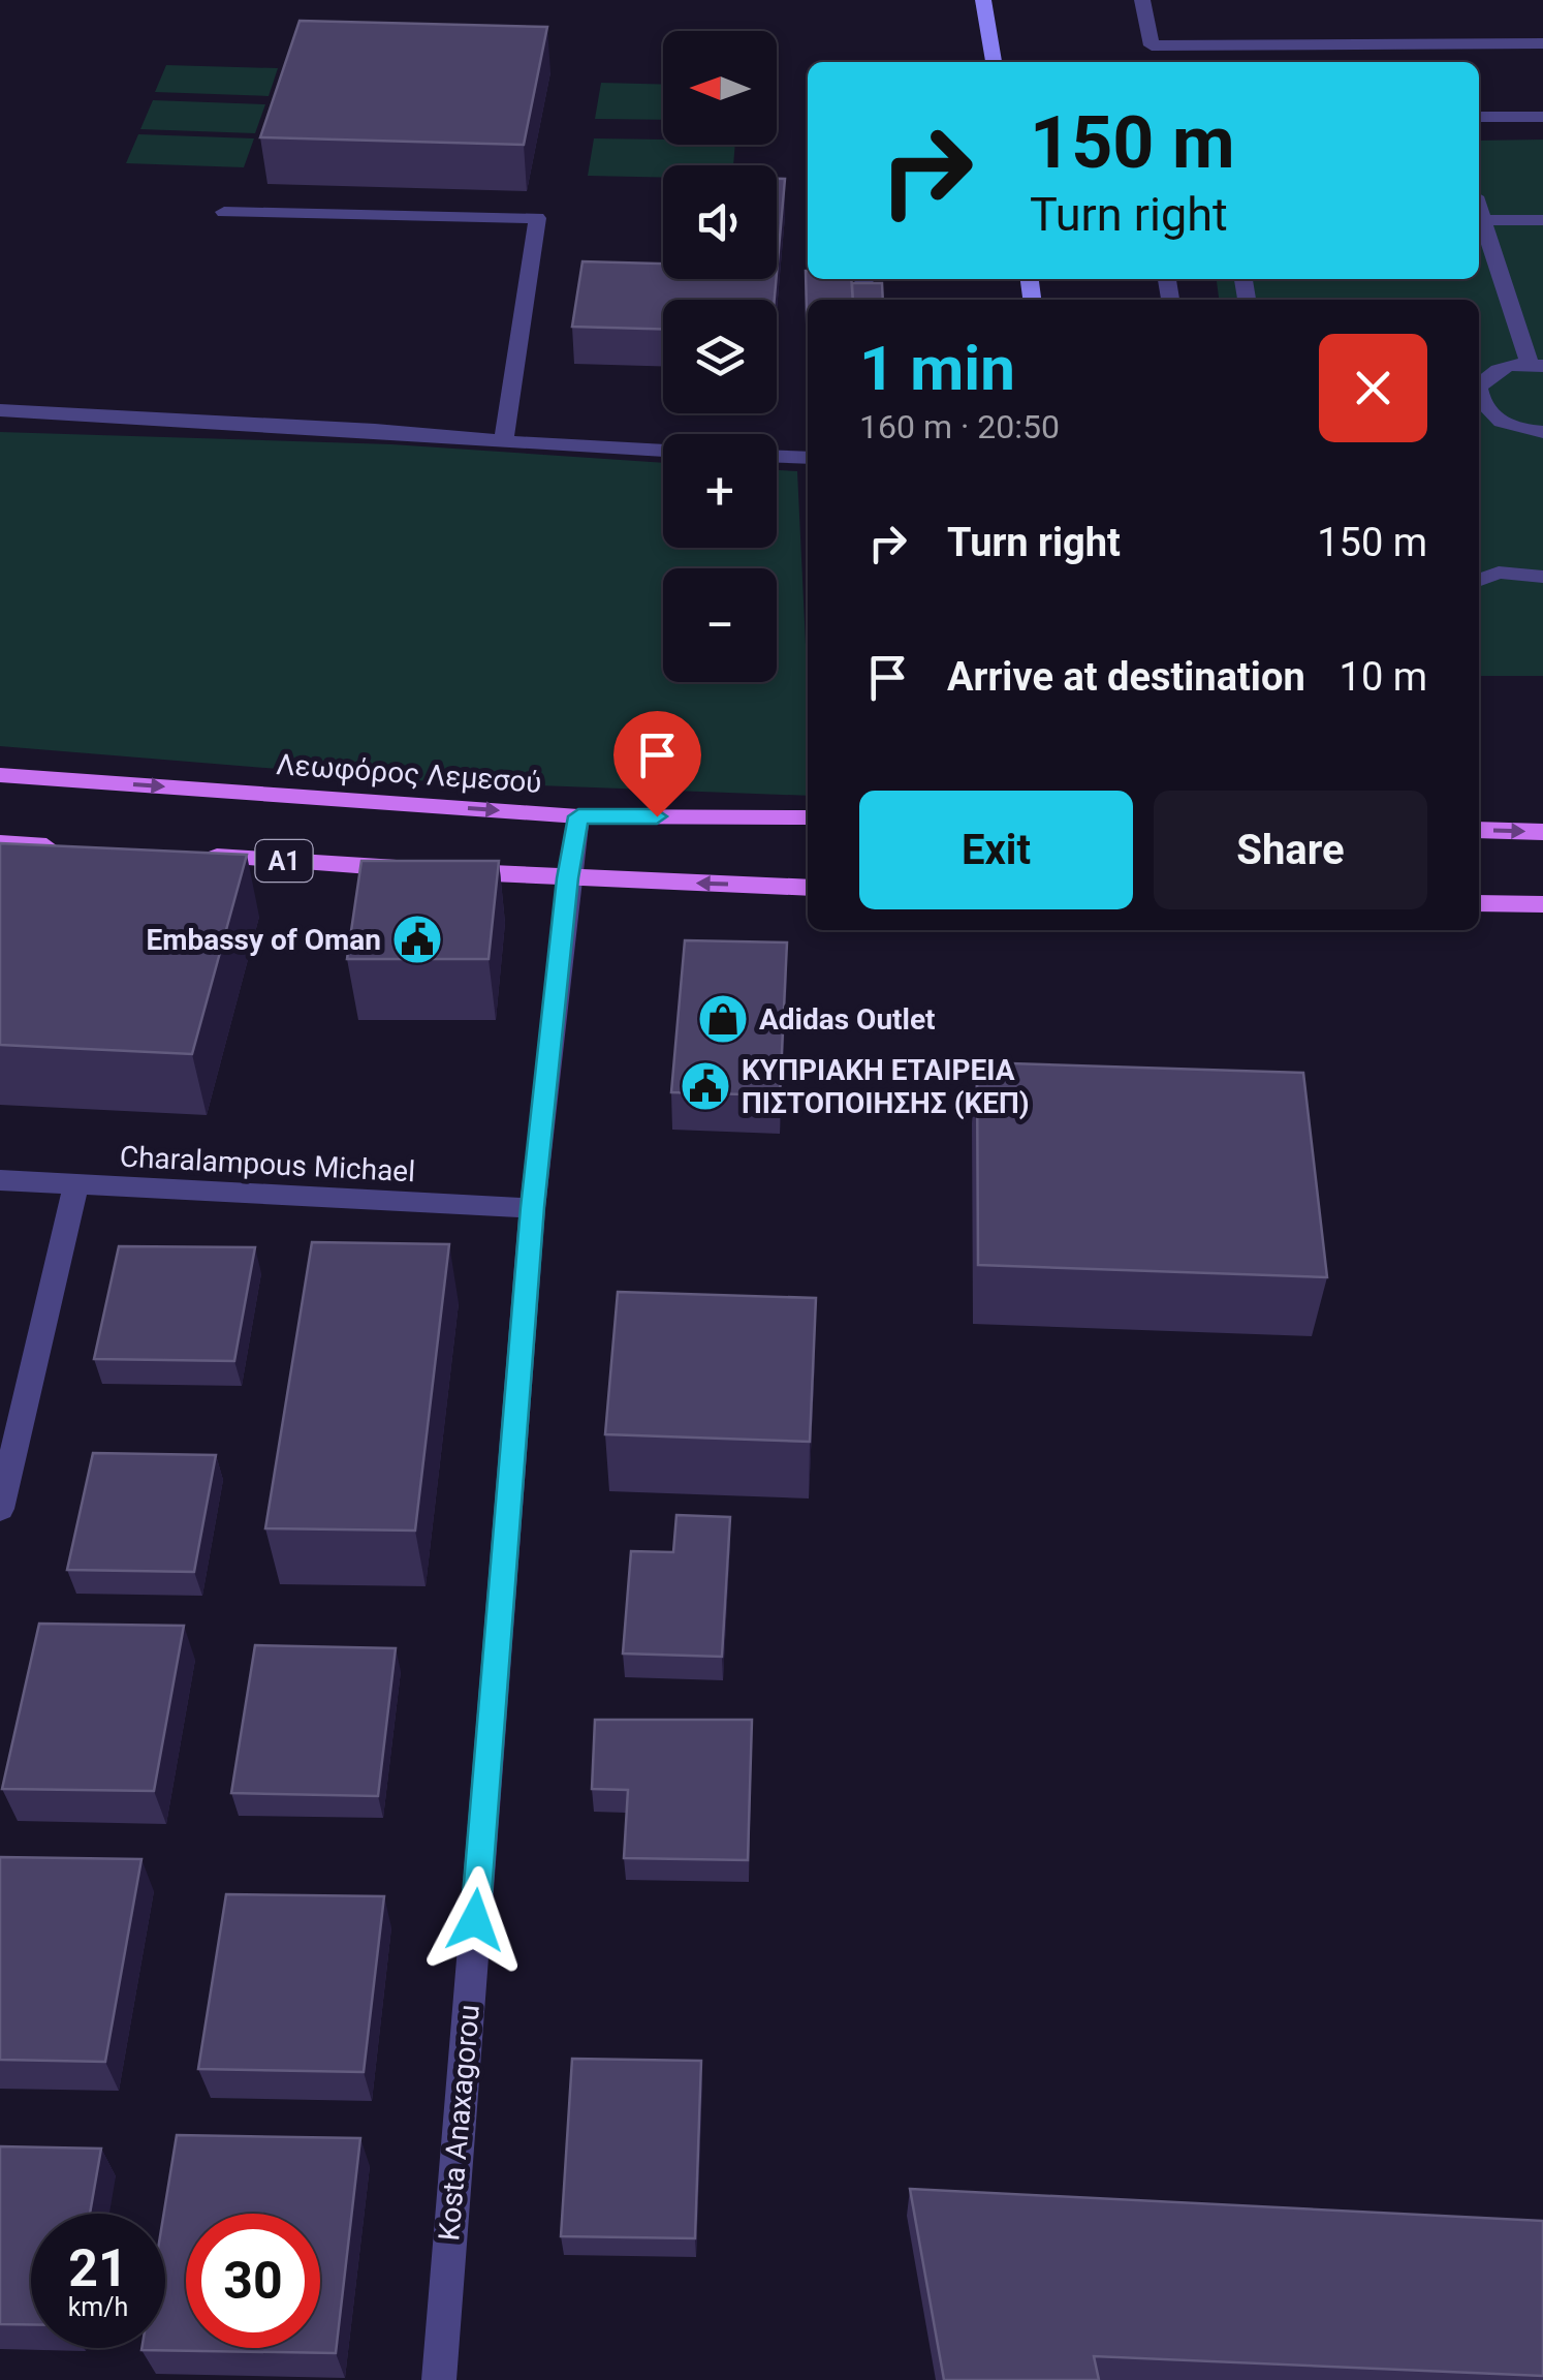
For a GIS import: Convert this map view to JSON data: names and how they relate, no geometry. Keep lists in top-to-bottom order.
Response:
{
  "streets": {
    "main road": ["Λεωφόρος Λεμεσού", "A1"],
    "street": ["Charalampous Michael", "Kosta Anaxagorou"]
  },
  "crossings": [
    ["Λεωφόρος Λεμεσού", "Kosta Anaxagorou"],
    ["A1", "Kosta Anaxagorou"],
    ["Charalampous Michael", "Kosta Anaxagorou"]
  ],
  "places": {
    "public building": ["Embassy of Oman", "ΚΥΠΡΙΑΚΗ ΕΤΑΙΡΕΙΑ ΠΙΣΤΟΠΟΙΗΣΗΣ (ΚΕΠ)"],
    "shop": ["Adidas Outlet"]
  },
  "north": "left",
  "page": {
    "map_buttons": ["+", "−"],
    "turn": ["150 m", "Turn right"],
    "heading": ["1 min", "160 m · 20:50"],
    "list": [
      {
        "name": "Turn right",
        "value": "150 m"
      },
      {
        "name": "Arrive at destination",
        "value": "10 m"
      }
    ],
    "buttons": ["Exit", "Share"],
    "speed": "21 km/h",
    "limit": "30"
  }
}
